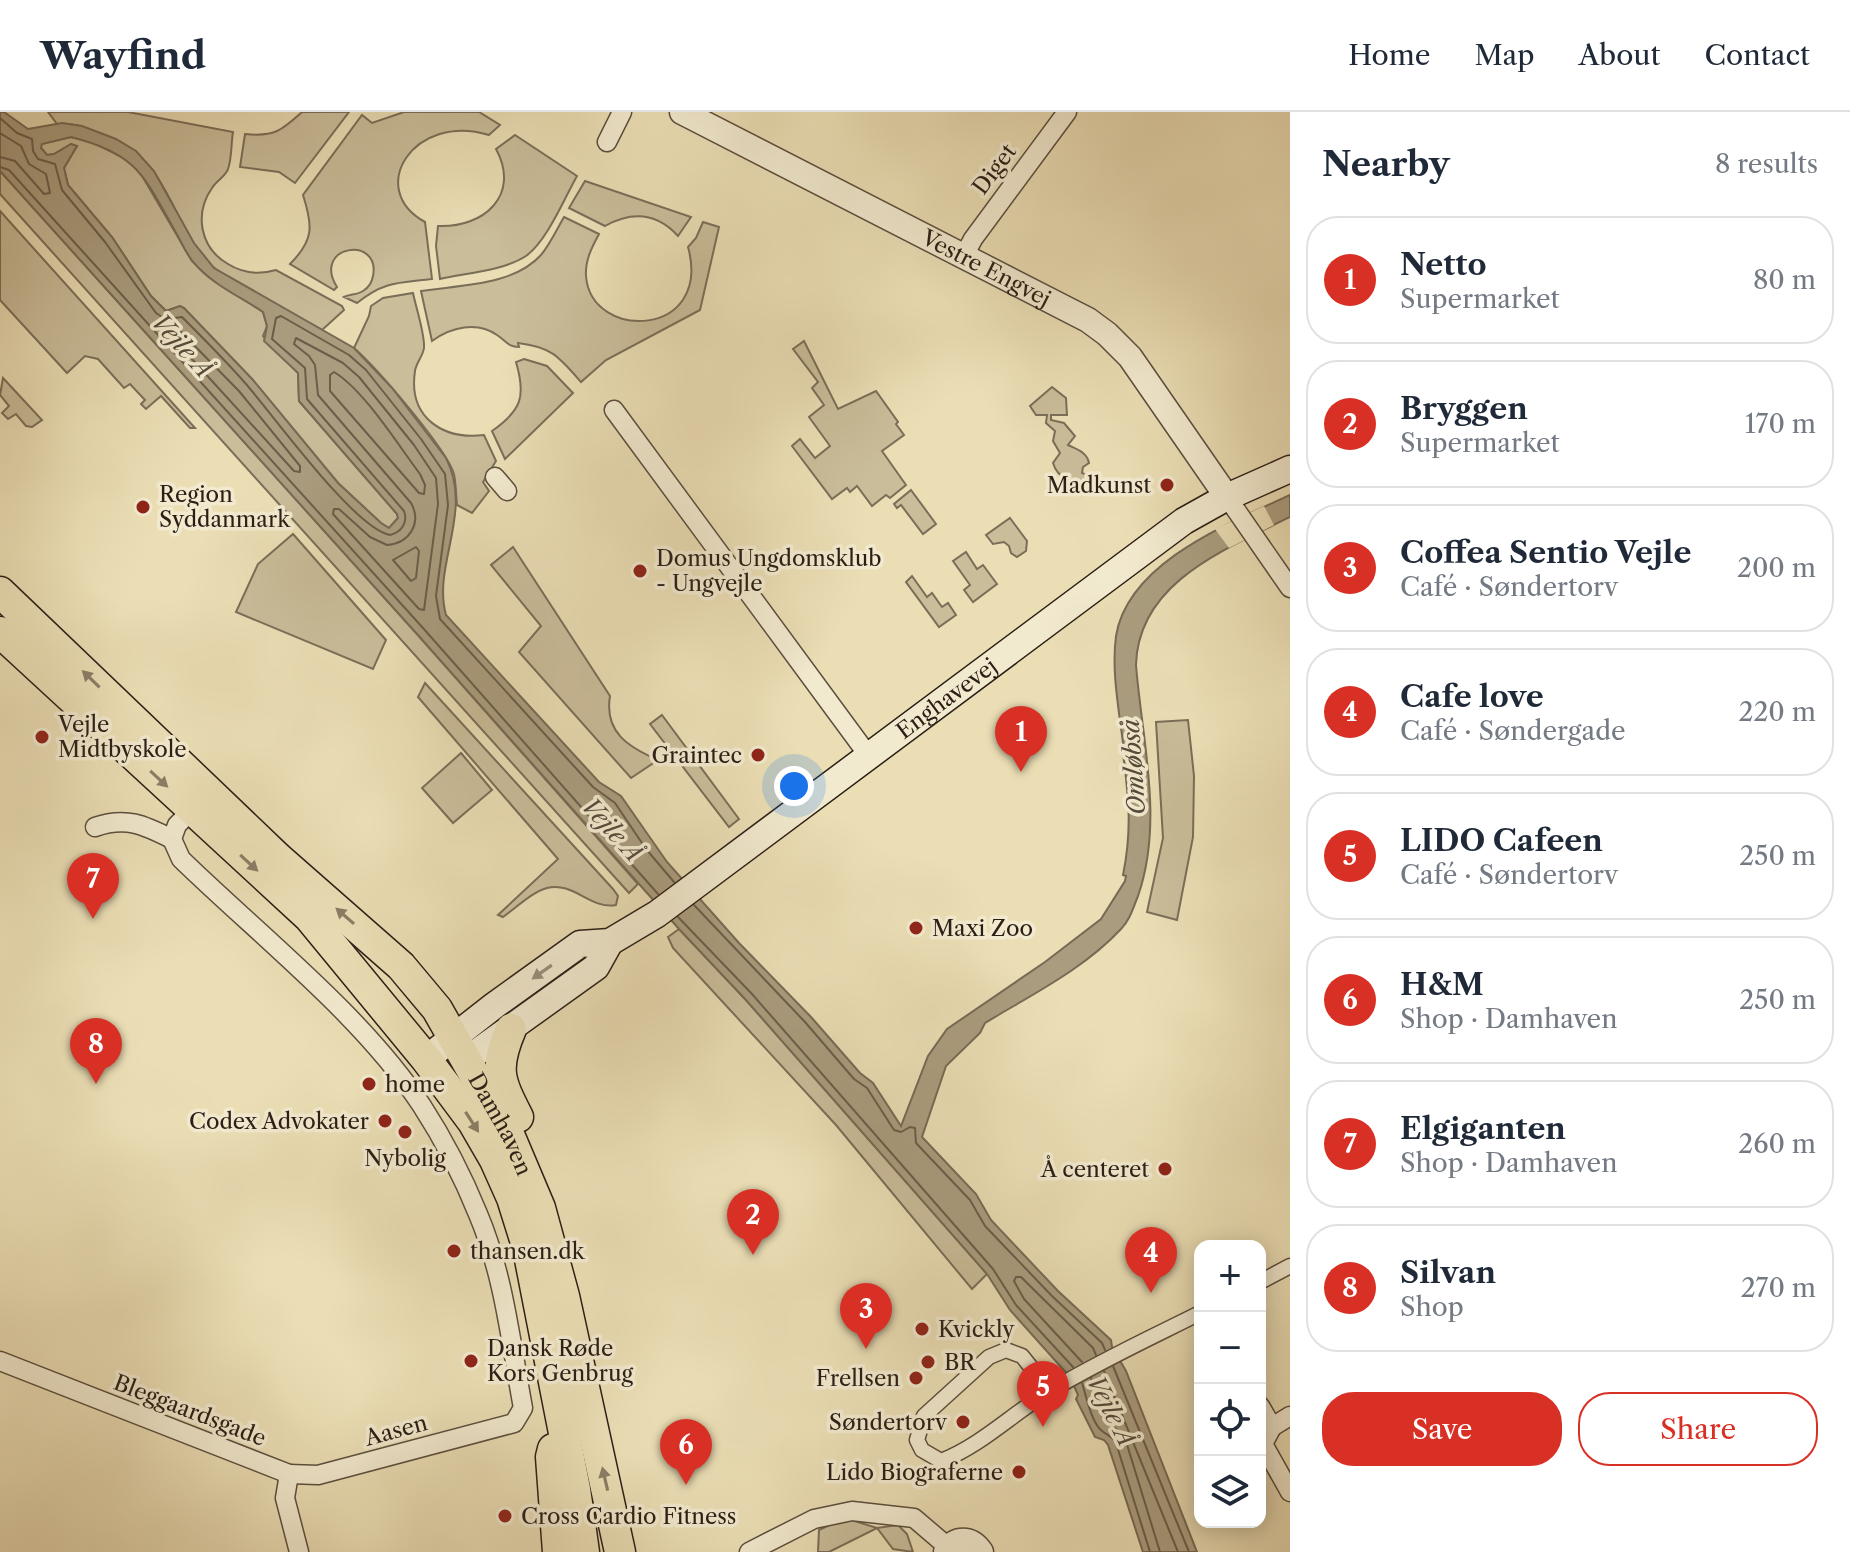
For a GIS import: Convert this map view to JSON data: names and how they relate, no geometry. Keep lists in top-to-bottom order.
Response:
{
  "streets": {
    "main road": ["Enghavevej", "Damhaven"],
    "street": [
      "Diget",
      "Vestre Engvej",
      "Bleggaardsgade",
      "Aasen"
    ]
  },
  "crossings": [
    ["Diget", "Vestre Engvej"],
    ["Vestre Engvej", "Enghavevej"],
    ["Enghavevej", "Damhaven"],
    ["Bleggaardsgade", "Aasen"]
  ],
  "water": ["Vejle Å", "Omløbså"],
  "places": [
    "Madkunst",
    "Region Syddanmark",
    "Domus Ungdomsklub - Ungvejle",
    "Vejle Midtbyskole",
    "Graintec",
    "Maxi Zoo",
    "home",
    "Codex Advokater",
    "Nybolig",
    "Å centeret",
    "thansen.dk",
    "Kvickly",
    "Dansk Røde Kors Genbrug",
    "BR",
    "Frellsen",
    "Søndertorv",
    "Lido Biograferne",
    "Cross Cardio Fitness"
  ],
  "page": {
    "header": "Wayfind",
    "nav": [
      "Home",
      "Map",
      "About",
      "Contact"
    ],
    "heading": ["Nearby", "8 results"],
    "list": [
      {
        "mark": "1",
        "name": "Netto",
        "note": "Supermarket",
        "value": "80 m"
      },
      {
        "mark": "2",
        "name": "Bryggen",
        "note": "Supermarket",
        "value": "170 m"
      },
      {
        "mark": "3",
        "name": "Coffea Sentio Vejle",
        "note": "Café · Søndertorv",
        "value": "200 m"
      },
      {
        "mark": "4",
        "name": "Cafe love",
        "note": "Café · Søndergade",
        "value": "220 m"
      },
      {
        "mark": "5",
        "name": "LIDO Cafeen",
        "note": "Café · Søndertorv",
        "value": "250 m"
      },
      {
        "mark": "6",
        "name": "H&M",
        "note": "Shop · Damhaven",
        "value": "250 m"
      },
      {
        "mark": "7",
        "name": "Elgiganten",
        "note": "Shop · Damhaven",
        "value": "260 m"
      },
      {
        "mark": "8",
        "name": "Silvan",
        "note": "Shop",
        "value": "270 m"
      }
    ],
    "pins": [
      "1",
      "7",
      "8",
      "2",
      "4",
      "3",
      "5",
      "6"
    ],
    "map_buttons": ["+", "−"],
    "buttons": ["Save", "Share"]
  }
}
